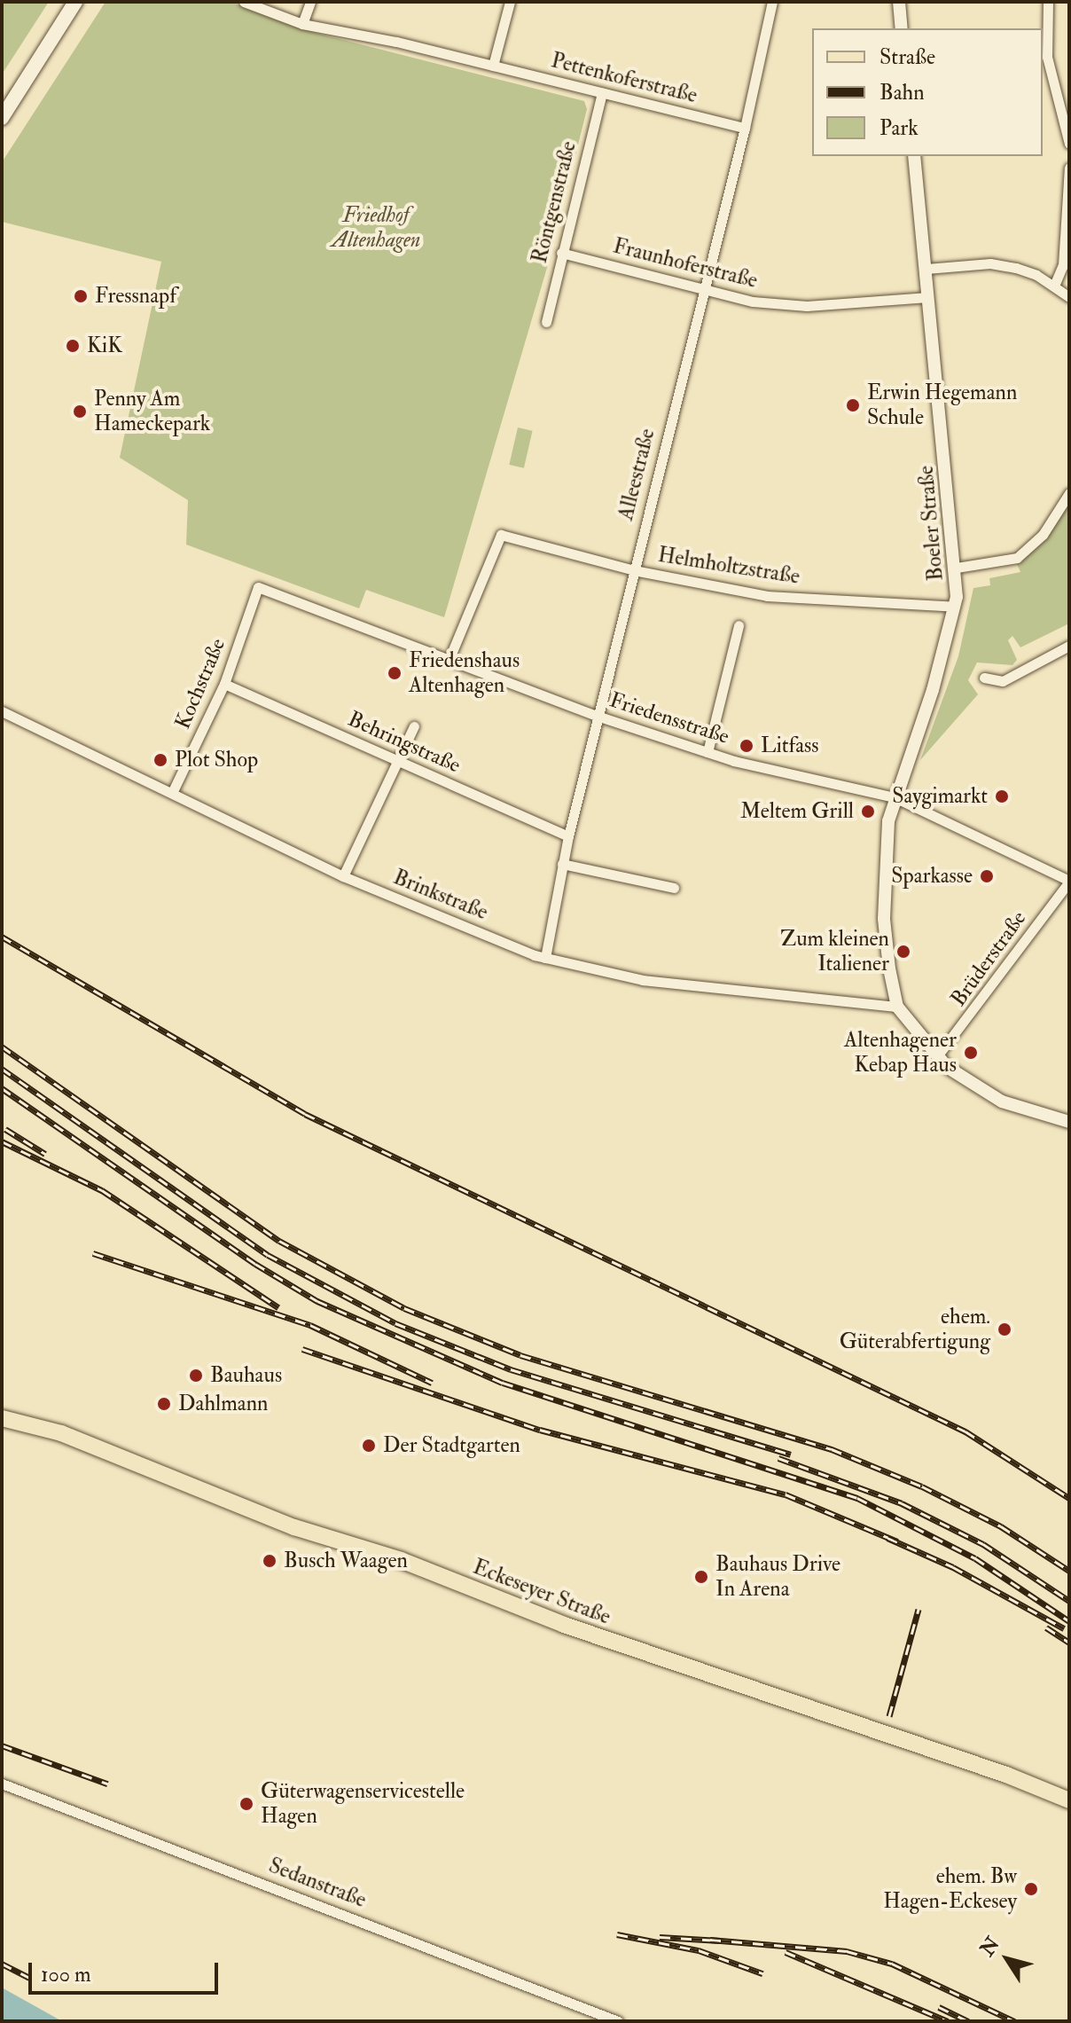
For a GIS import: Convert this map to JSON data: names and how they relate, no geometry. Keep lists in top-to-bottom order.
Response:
{
  "streets": {
    "main road": ["Eckeseyer Straße"],
    "street": [
      "Pettenkoferstraße",
      "Röntgenstraße",
      "Fraunhoferstraße",
      "Alleestraße",
      "Boeler Straße",
      "Helmholtzstraße",
      "Kochstraße",
      "Friedensstraße",
      "Behringstraße",
      "Brinkstraße",
      "Brüderstraße",
      "Sedanstraße"
    ]
  },
  "crossings": [
    ["Pettenkoferstraße", "Röntgenstraße"],
    ["Pettenkoferstraße", "Alleestraße"],
    ["Röntgenstraße", "Fraunhoferstraße"],
    ["Fraunhoferstraße", "Alleestraße"],
    ["Fraunhoferstraße", "Boeler Straße"],
    ["Alleestraße", "Helmholtzstraße"],
    ["Alleestraße", "Friedensstraße"],
    ["Alleestraße", "Behringstraße"],
    ["Alleestraße", "Brinkstraße"],
    ["Boeler Straße", "Helmholtzstraße"],
    ["Boeler Straße", "Friedensstraße"],
    ["Boeler Straße", "Brinkstraße"],
    ["Helmholtzstraße", "Friedensstraße"],
    ["Kochstraße", "Friedensstraße"],
    ["Kochstraße", "Behringstraße"],
    ["Kochstraße", "Brinkstraße"],
    ["Friedensstraße", "Brüderstraße"]
  ],
  "parks": ["Friedhof Altenhagen"],
  "places": [
    "Fressnapf",
    "KiK",
    "Erwin Hegemann Schule",
    "Penny Am Hameckepark",
    "Friedenshaus Altenhagen",
    "Litfass",
    "Plot Shop",
    "Saygimarkt",
    "Meltem Grill",
    "Sparkasse",
    "Zum kleinen Italiener",
    "Altenhagener Kebap Haus",
    "ehem. Güterabfertigung",
    "Bauhaus",
    "Dahlmann",
    "Der Stadtgarten",
    "Busch Waagen",
    "Bauhaus Drive In Arena",
    "Güterwagenservicestelle Hagen",
    "ehem. Bw Hagen-Eckesey"
  ],
  "legend": ["Straße", "Bahn", "Park"],
  "scale_bar": "100 m",
  "north": "top left"
}
